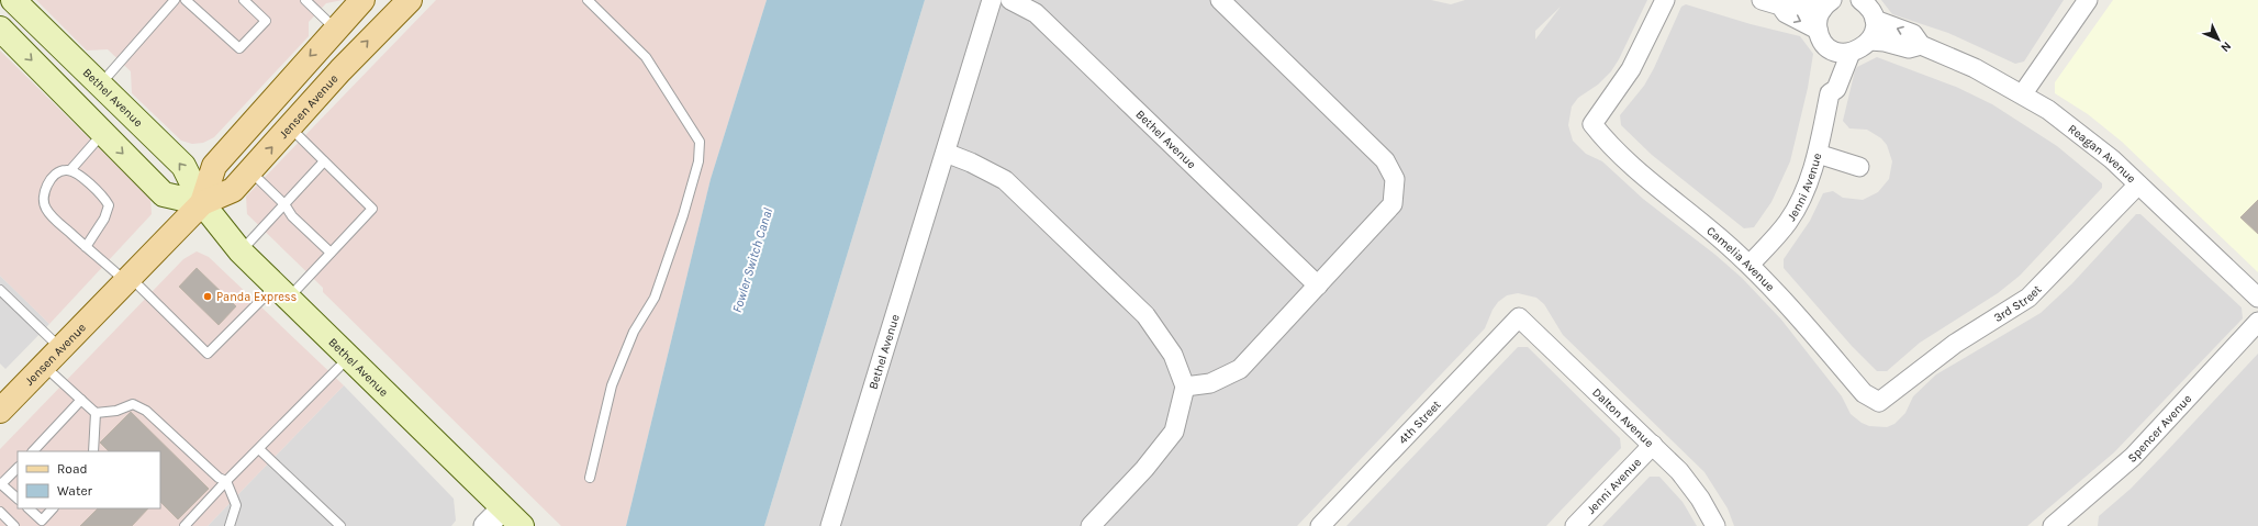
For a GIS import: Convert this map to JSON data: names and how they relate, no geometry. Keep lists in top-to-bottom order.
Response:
{
  "streets": {
    "main road": ["Bethel Avenue", "Jensen Avenue"],
    "street": [
      "Reagan Avenue",
      "Jenni Avenue",
      "Camelia Avenue",
      "3rd Street",
      "Dalton Avenue",
      "4th Street",
      "Spencer Avenue"
    ]
  },
  "crossings": [
    ["Bethel Avenue", "Jensen Avenue"],
    ["Reagan Avenue", "3rd Street"],
    ["Jenni Avenue", "Camelia Avenue"],
    ["Jenni Avenue", "Dalton Avenue"],
    ["Camelia Avenue", "3rd Street"],
    ["Dalton Avenue", "4th Street"]
  ],
  "water": ["Fowler Switch Canal"],
  "places": ["Panda Express"],
  "legend": ["Road", "Water"],
  "north": "bottom right"
}
